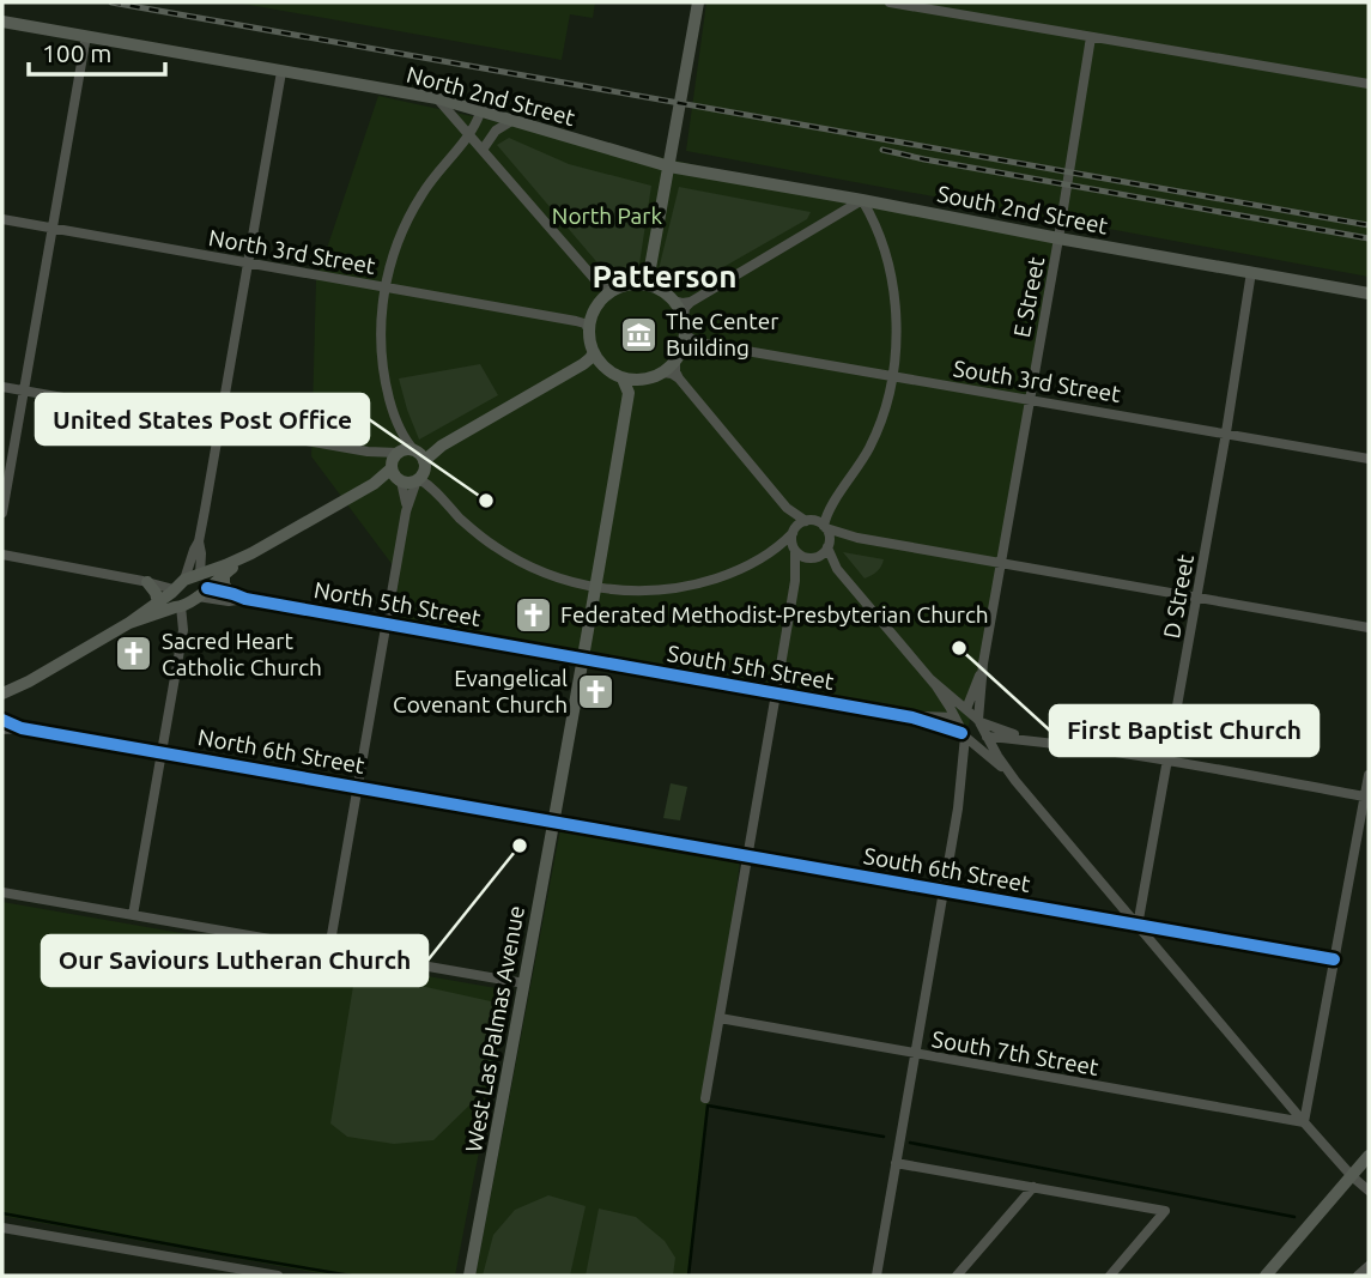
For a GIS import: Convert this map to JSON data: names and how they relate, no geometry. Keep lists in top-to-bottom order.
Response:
{
  "streets": {
    "main road": ["North 2nd Street", "South 2nd Street", "West Las Palmas Avenue"],
    "street": [
      "North 3rd Street",
      "E Street",
      "South 3rd Street",
      "D Street",
      "North 5th Street",
      "South 5th Street",
      "North 6th Street",
      "South 6th Street",
      "South 7th Street"
    ]
  },
  "crossings": [
    ["North 2nd Street", "South 2nd Street"],
    ["South 2nd Street", "E Street"],
    ["South 2nd Street", "D Street"],
    ["North 3rd Street", "South 3rd Street"],
    ["North 3rd Street", "West Las Palmas Avenue"],
    ["E Street", "South 3rd Street"],
    ["South 3rd Street", "D Street"],
    ["South 3rd Street", "West Las Palmas Avenue"],
    ["D Street", "South 6th Street"],
    ["North 5th Street", "South 5th Street"],
    ["North 5th Street", "West Las Palmas Avenue"],
    ["South 5th Street", "West Las Palmas Avenue"],
    ["North 6th Street", "South 6th Street"],
    ["North 6th Street", "West Las Palmas Avenue"],
    ["South 6th Street", "West Las Palmas Avenue"]
  ],
  "districts": ["Patterson"],
  "parks": ["North Park"],
  "places": {
    "museum": ["The Center Building"],
    "other": ["United States Post Office", "First Baptist Church", "Our Saviours Lutheran Church"],
    "church": ["Federated Methodist-Presbyterian Church", "Sacred Heart Catholic Church", "Evangelical Covenant Church"]
  },
  "scale_bar": "100 m"
}
